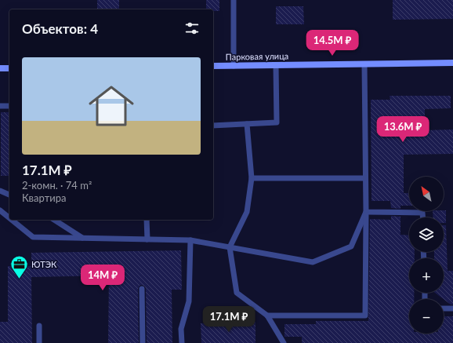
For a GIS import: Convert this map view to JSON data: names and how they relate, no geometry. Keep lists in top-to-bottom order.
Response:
{
  "streets": {
    "main road": ["Парковая улица"]
  },
  "places": {
    "office": ["ЮТЭК"]
  },
  "north": "top left",
  "page": {
    "heading": "Объектов: 4",
    "price": [
      "14.5M ₽",
      "13.6M ₽",
      "14M ₽",
      "17.1M ₽"
    ],
    "list": [
      {
        "name": "17.1M ₽",
        "note": "2-комн. · 74 m² · Квартира"
      }
    ],
    "map_buttons": ["+", "−"]
  }
}
